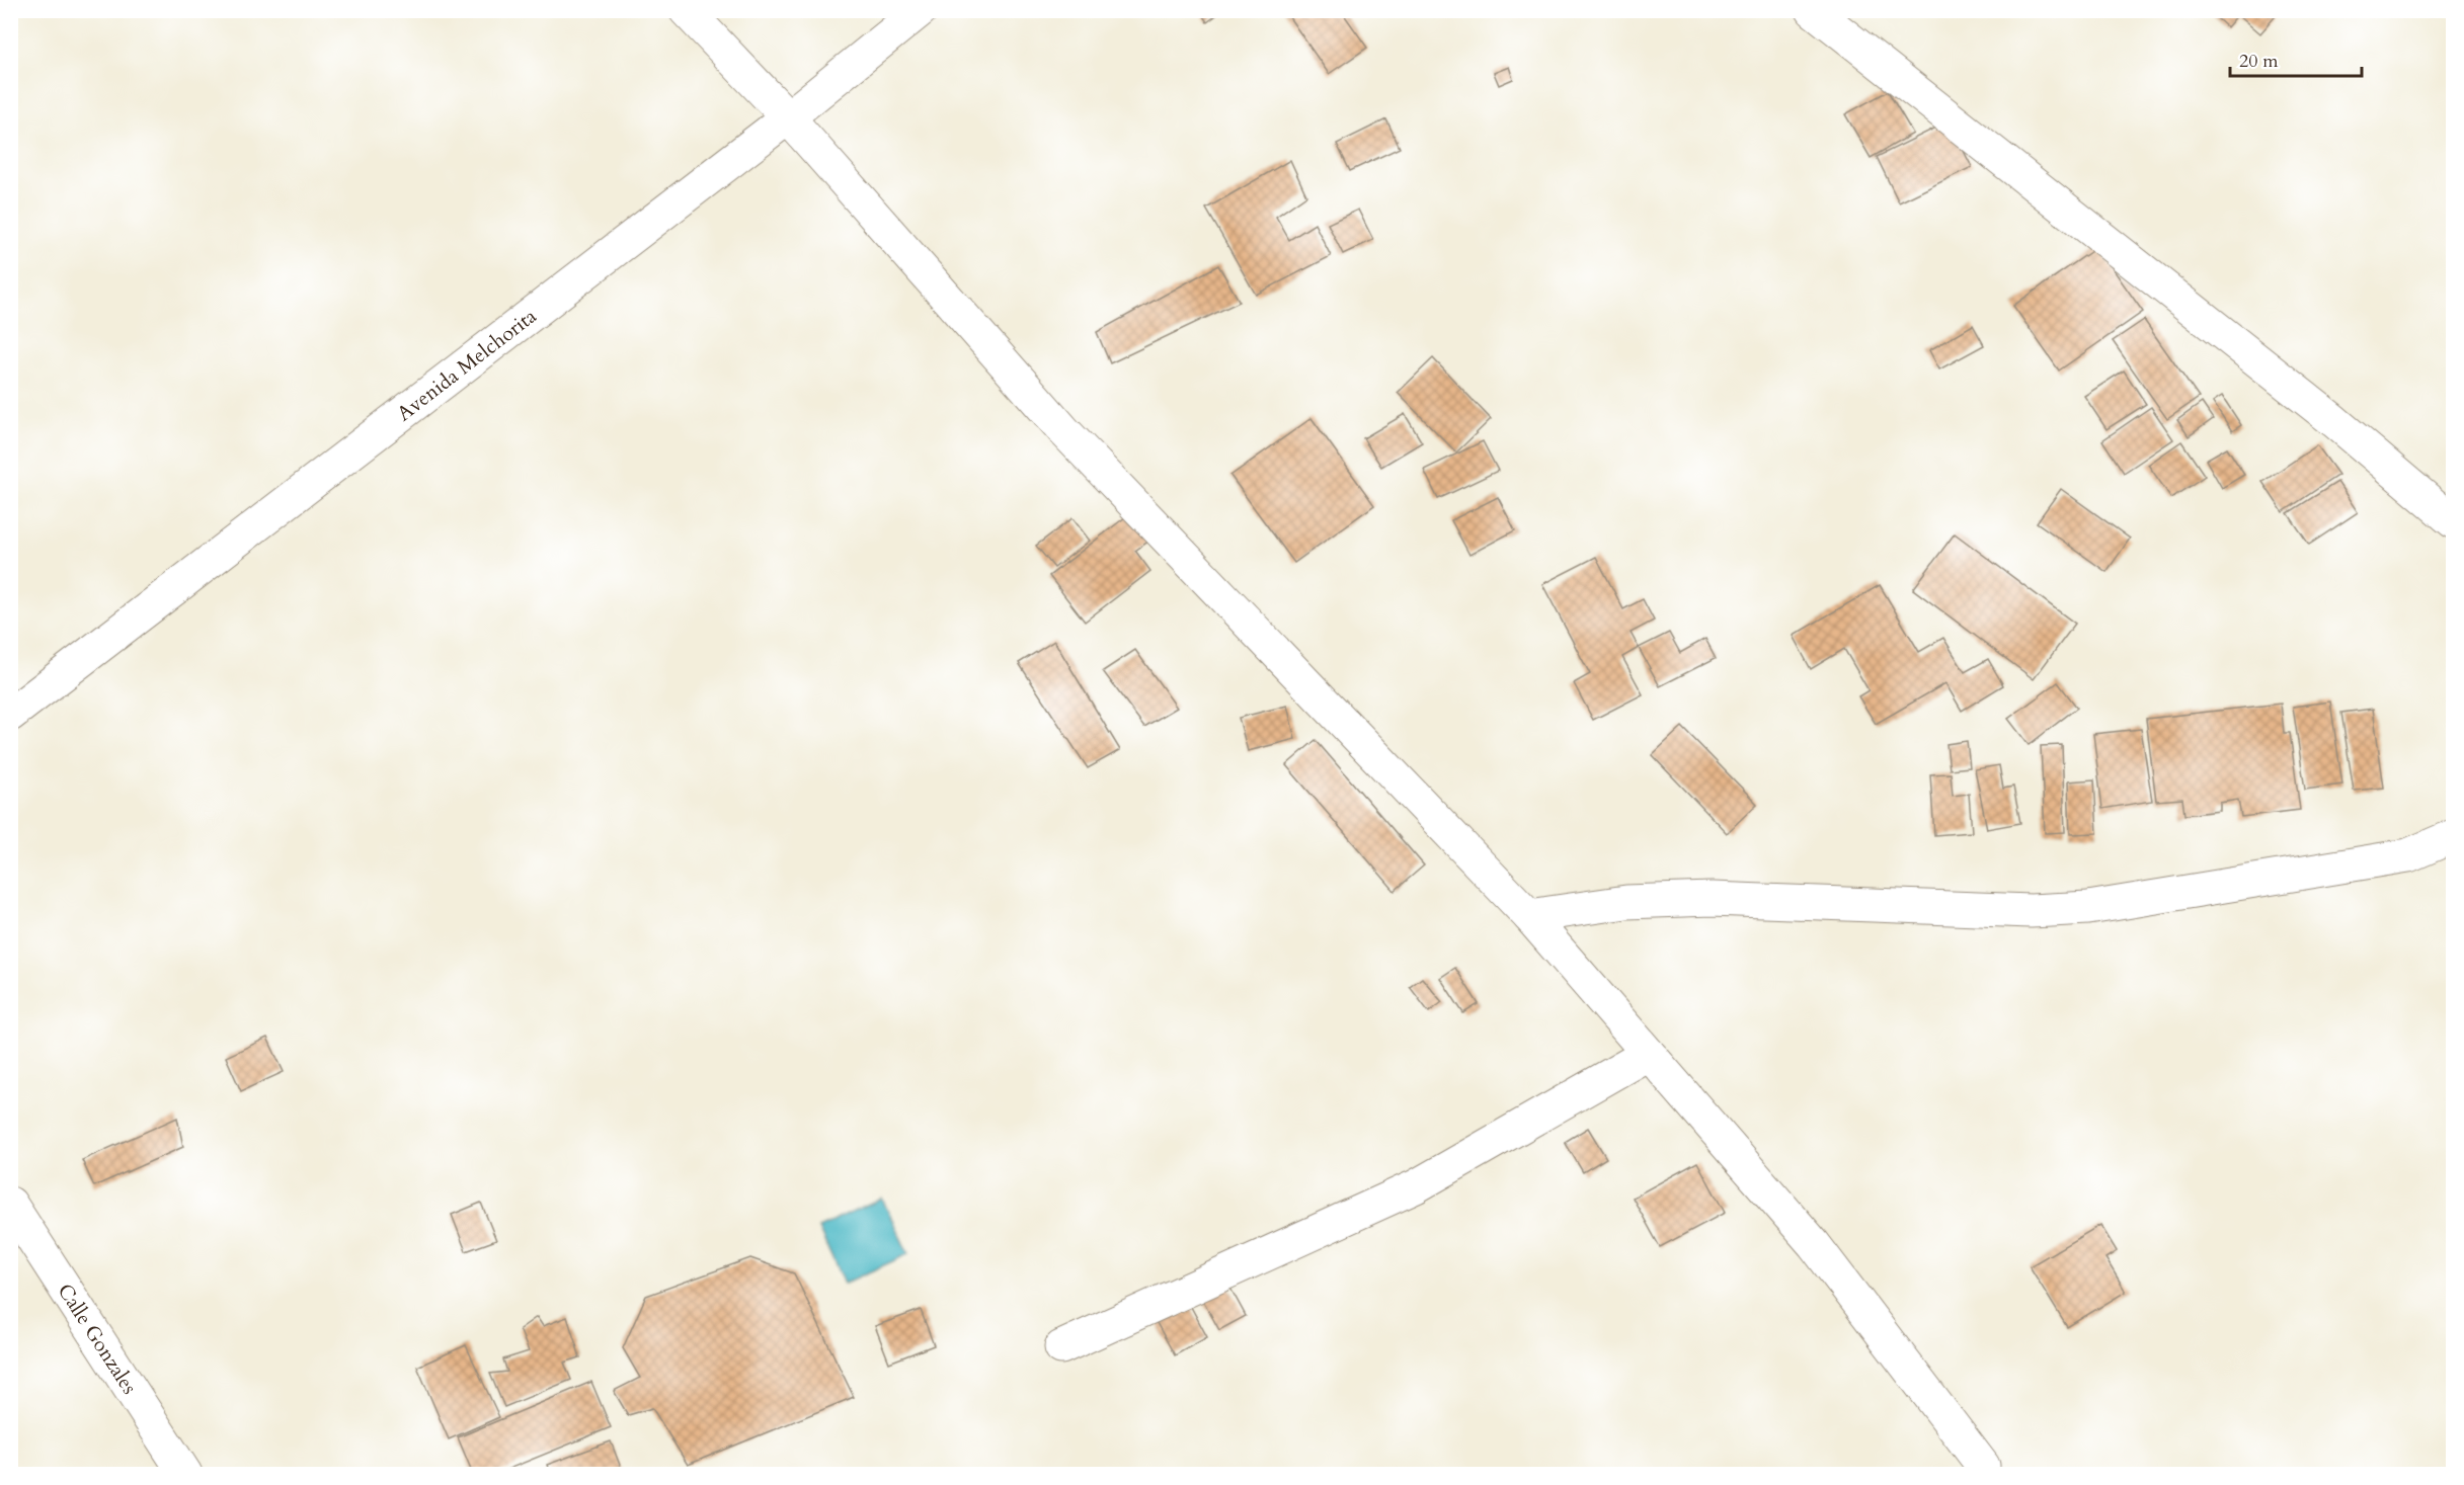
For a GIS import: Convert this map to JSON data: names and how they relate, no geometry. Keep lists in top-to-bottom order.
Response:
{
  "streets": {
    "street": ["Avenida Melchorita", "Calle Gonzales"]
  },
  "scale_bar": "20 m"
}
